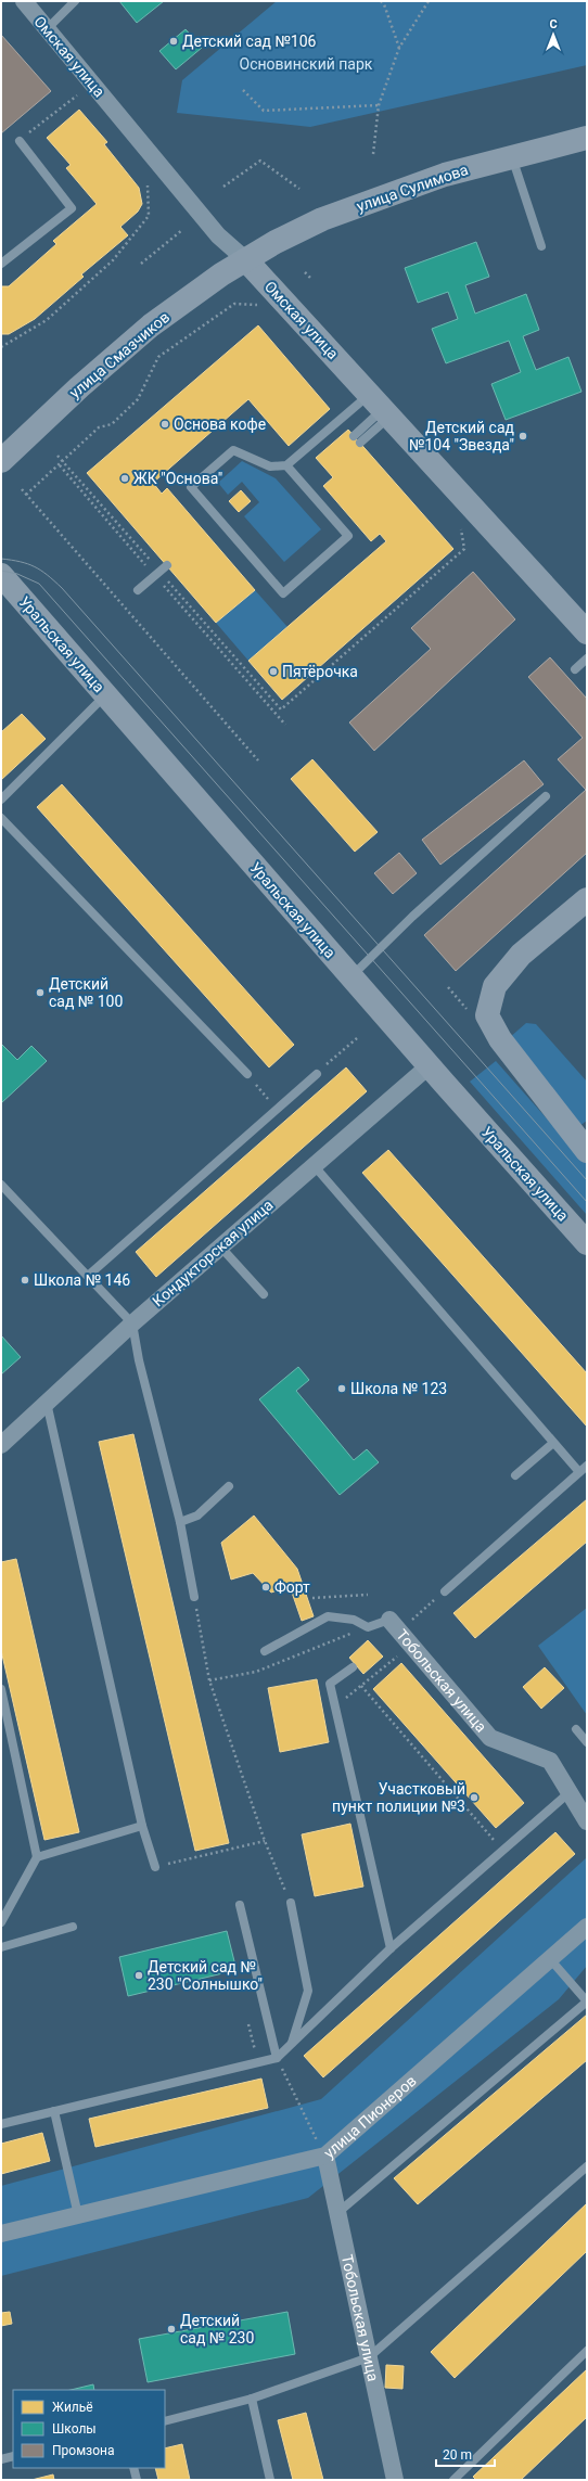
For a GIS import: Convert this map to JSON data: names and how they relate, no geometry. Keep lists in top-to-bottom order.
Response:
{
  "streets": {
    "main road": [
      "Омская улица",
      "улица Сулимова",
      "улица Смазчиков",
      "Уральская улица"
    ],
    "street": ["Кондукторская улица", "Тобольская улица", "улица Пионеров"]
  },
  "crossings": [
    ["Омская улица", "улица Сулимова"],
    ["Омская улица", "улица Смазчиков"],
    ["улица Сулимова", "улица Смазчиков"],
    ["Уральская улица", "Кондукторская улица"],
    ["Тобольская улица", "улица Пионеров"]
  ],
  "parks": ["Основинский парк"],
  "places": [
    "Детский сад №106",
    "Основа кофе",
    "Детский сад №104 \"Звезда\"",
    "ЖК \"Основа\"",
    "Пятёрочка",
    "Детский сад № 100",
    "Школа № 146",
    "Школа № 123",
    "Форт",
    "Участковый пункт полиции №3",
    "Детский сад № 230 \"Солнышко\"",
    "Детский сад № 230"
  ],
  "legend": ["Жильё", "Школы", "Промзона"],
  "scale_bar": "20 m",
  "north": "top"
}
